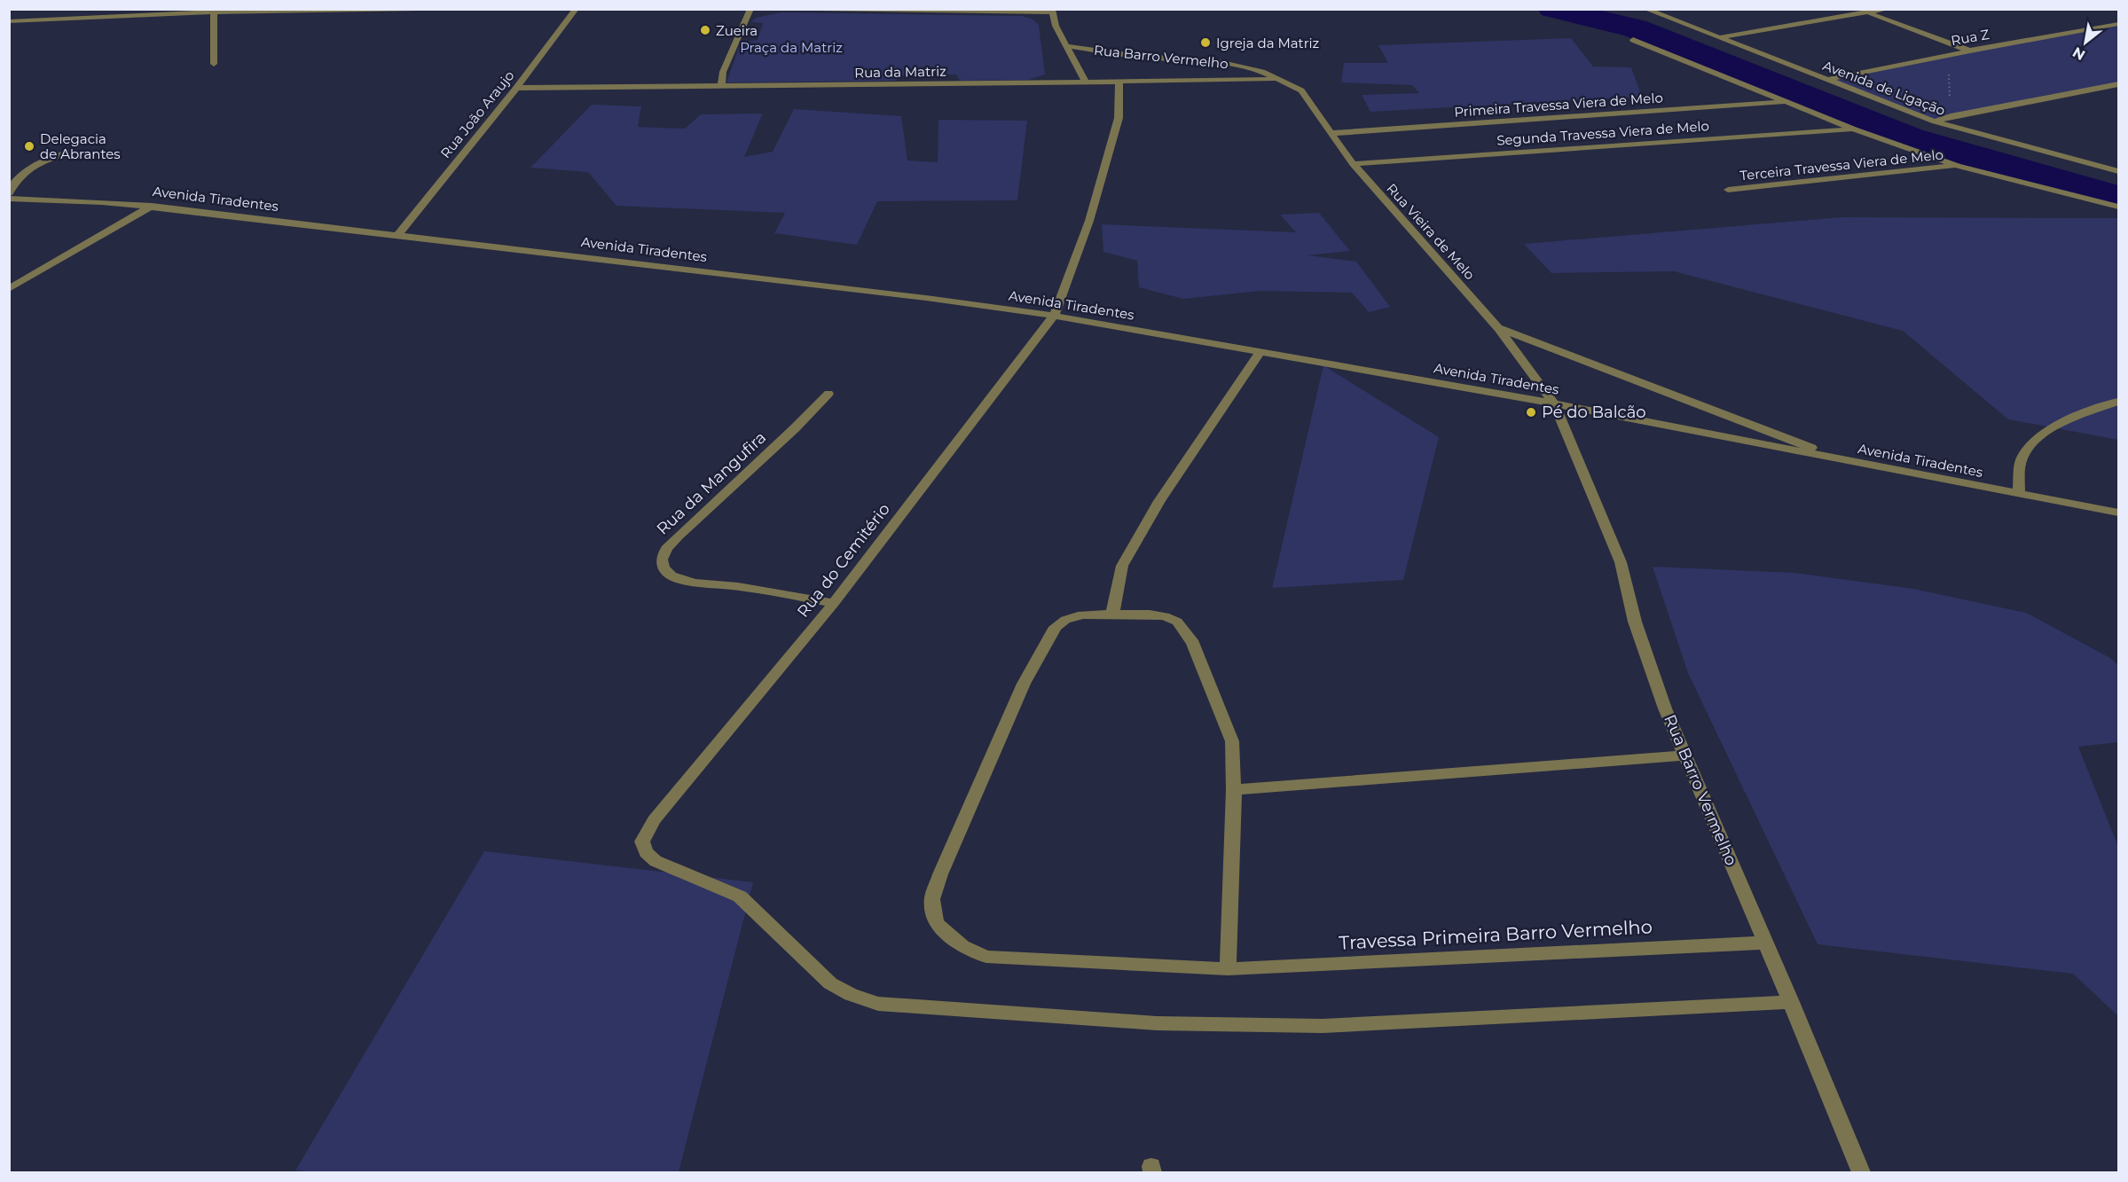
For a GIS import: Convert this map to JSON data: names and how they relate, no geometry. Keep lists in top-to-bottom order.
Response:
{
  "streets": {
    "street": [
      "Rua Z",
      "Rua Barro Vermelho",
      "Rua da Matriz",
      "Avenida de Ligação",
      "Primeira Travessa Viera de Melo",
      "Rua João Araujo",
      "Segunda Travessa Viera de Melo",
      "Terceira Travessa Viera de Melo",
      "Avenida Tiradentes",
      "Rua Vieira de Melo",
      "Rua da Mangufira",
      "Rua do Cemitério",
      "Travessa Primeira Barro Vermelho"
    ]
  },
  "crossings": [
    ["Rua Z", "Avenida de Ligação"],
    ["Rua Barro Vermelho", "Rua da Matriz"],
    ["Rua Barro Vermelho", "Avenida Tiradentes"],
    ["Rua Barro Vermelho", "Rua Vieira de Melo"],
    ["Rua Barro Vermelho", "Rua do Cemitério"],
    ["Rua Barro Vermelho", "Travessa Primeira Barro Vermelho"],
    ["Rua da Matriz", "Rua João Araujo"],
    ["Rua da Matriz", "Rua Vieira de Melo"],
    ["Rua da Matriz", "Rua do Cemitério"],
    ["Primeira Travessa Viera de Melo", "Rua Vieira de Melo"],
    ["Rua João Araujo", "Avenida Tiradentes"],
    ["Segunda Travessa Viera de Melo", "Rua Vieira de Melo"],
    ["Avenida Tiradentes", "Rua Vieira de Melo"],
    ["Avenida Tiradentes", "Rua do Cemitério"],
    ["Rua da Mangufira", "Rua do Cemitério"]
  ],
  "parks": ["Praça da Matriz"],
  "places": [
    "Zueira",
    "Igreja da Matriz",
    "Delegacia de Abrantes",
    "Pé do Balcão"
  ],
  "north": "bottom left"
}
